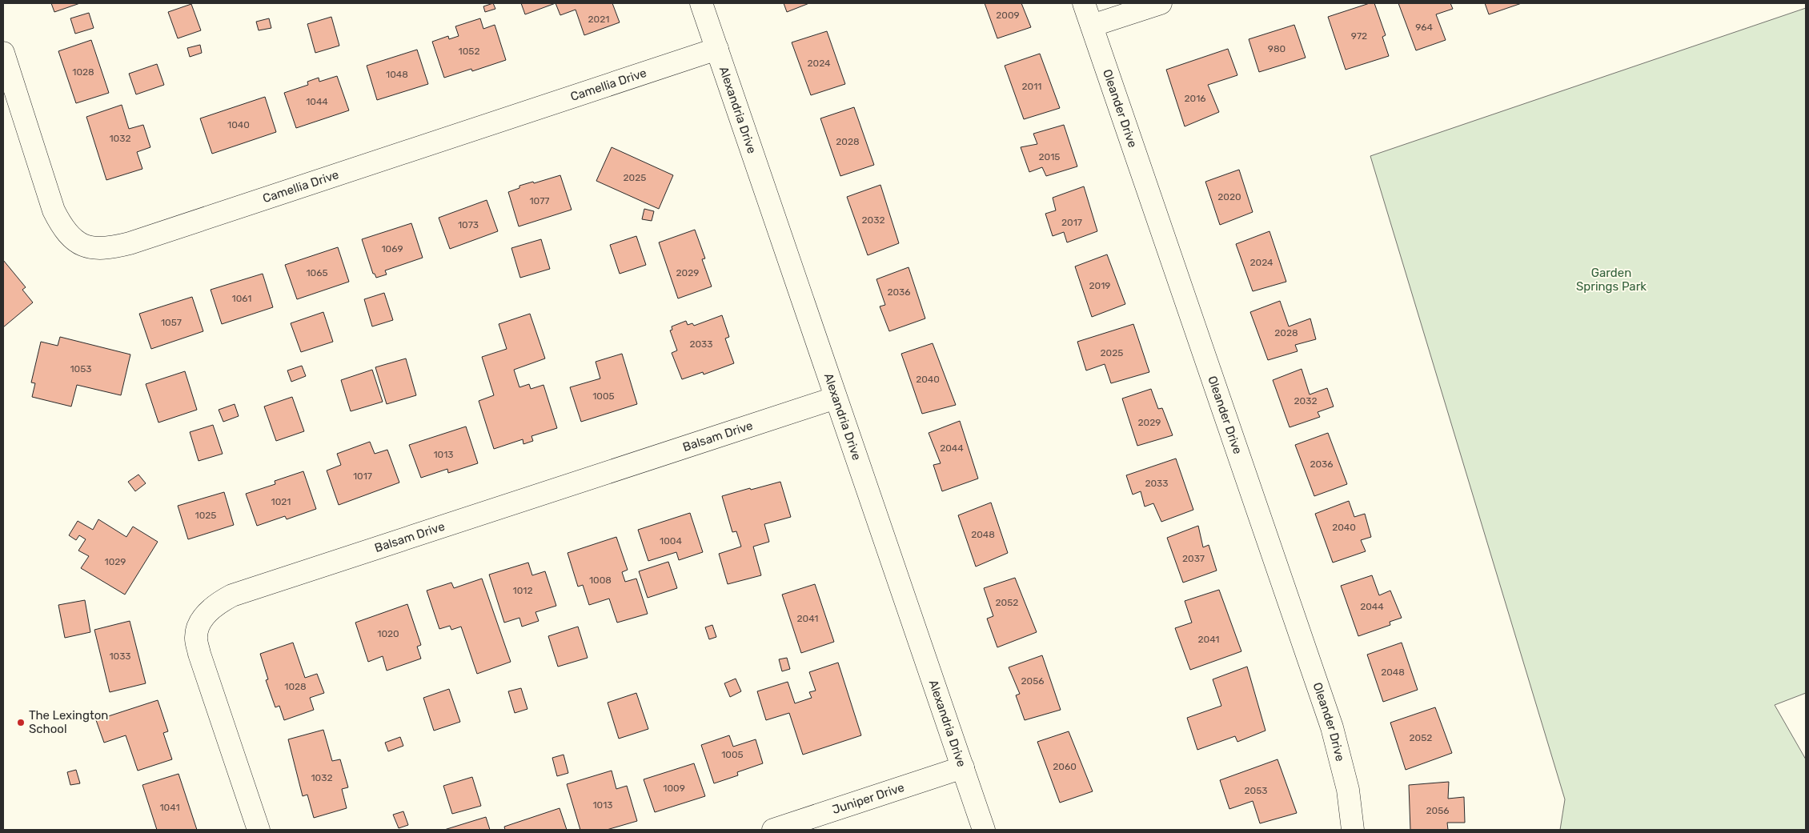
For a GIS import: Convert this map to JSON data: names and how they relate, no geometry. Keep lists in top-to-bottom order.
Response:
{
  "streets": {
    "street": [
      "Camellia Drive",
      "Oleander Drive",
      "Alexandria Drive",
      "Balsam Drive",
      "Juniper Drive"
    ]
  },
  "crossings": [
    ["Camellia Drive", "Alexandria Drive"],
    ["Alexandria Drive", "Balsam Drive"],
    ["Alexandria Drive", "Juniper Drive"]
  ],
  "parks": ["Garden Springs Park"],
  "places": ["The Lexington School"],
  "house_numbers": [
    "2009",
    "2021",
    "964",
    "972",
    "980",
    "1052",
    "2024",
    "1028",
    "1048",
    "2011",
    "2016",
    "1044",
    "1040",
    "1032",
    "2028",
    "2015",
    "2025",
    "2020",
    "1077",
    "2032",
    "2017",
    "1073",
    "1069",
    "2024",
    "1065",
    "2029",
    "2019",
    "2036",
    "1061",
    "1057",
    "2028",
    "2033",
    "2025",
    "1053",
    "2040",
    "1005",
    "2032",
    "2029",
    "2044",
    "1013",
    "2036",
    "1017",
    "2033",
    "1021",
    "1025",
    "2040",
    "2048",
    "1004",
    "2037",
    "1029",
    "1008",
    "1012",
    "2052",
    "2044",
    "2041",
    "1020",
    "2041",
    "1033",
    "2048",
    "2056",
    "1028",
    "2052",
    "1005",
    "2060",
    "1032",
    "1009",
    "2053",
    "1013",
    "1041",
    "2056"
  ]
}
